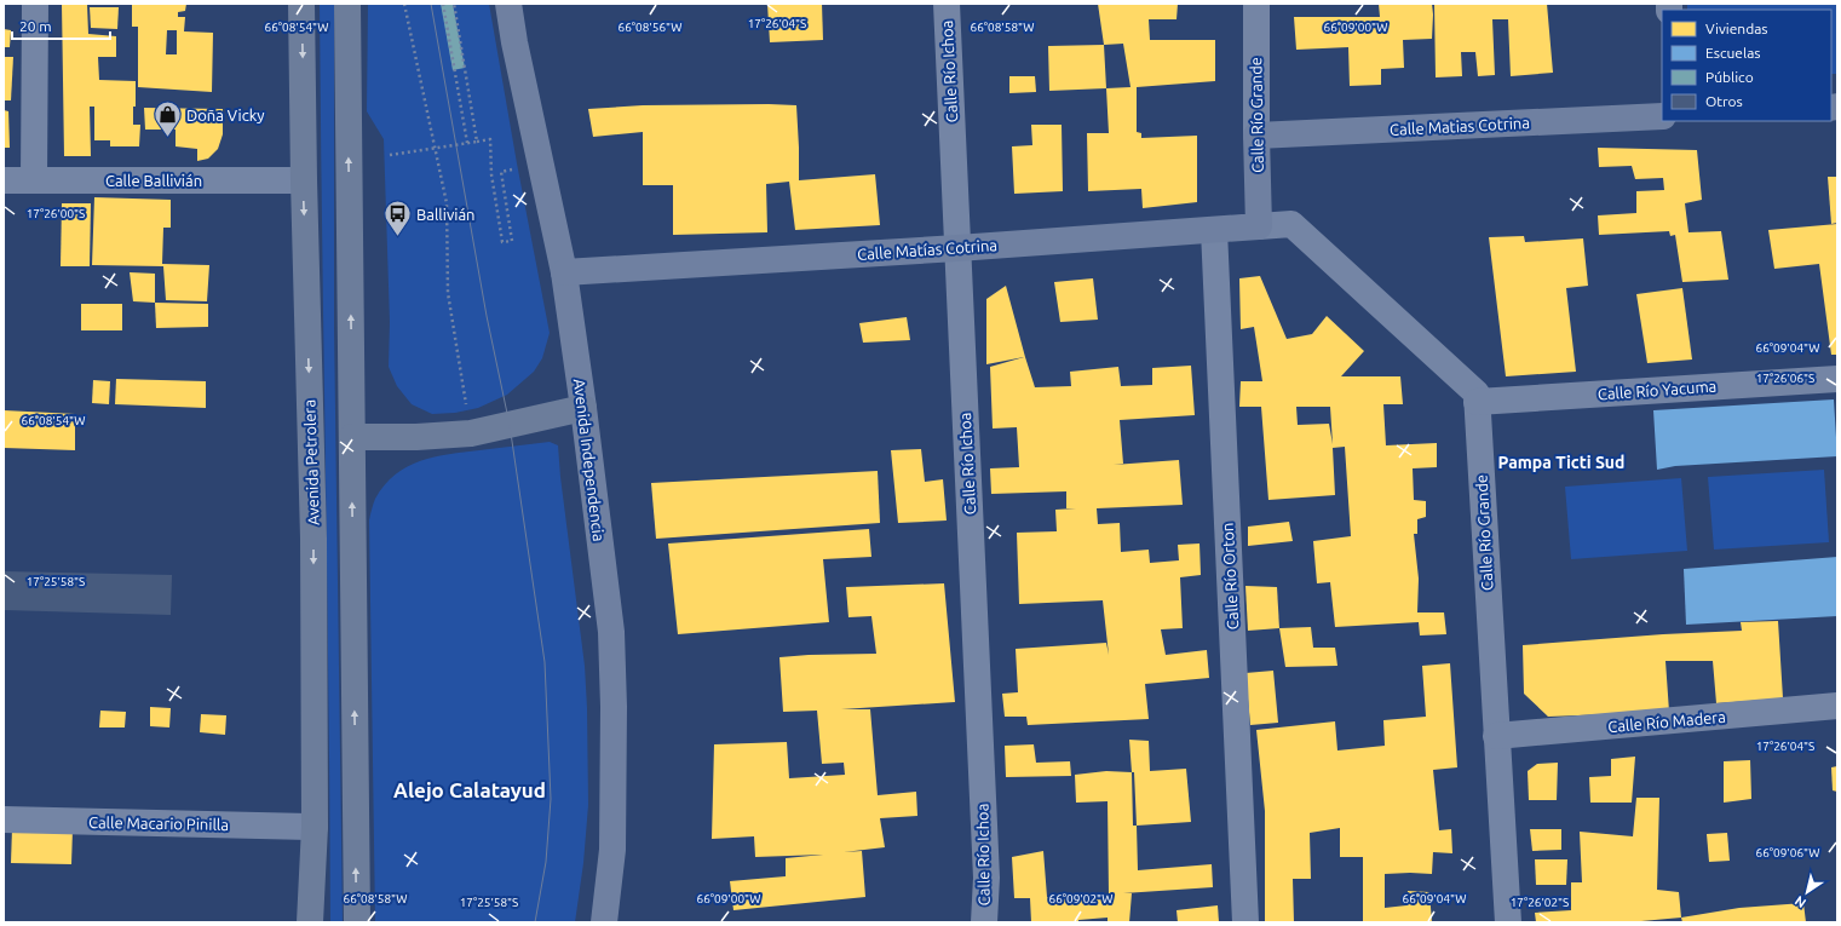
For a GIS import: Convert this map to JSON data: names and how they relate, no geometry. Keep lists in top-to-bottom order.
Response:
{
  "streets": {
    "highway": ["Avenida Petrolera"],
    "street": [
      "Calle Río Ichoa",
      "Calle Río Grande",
      "Calle Matias Cotrina",
      "Calle Ballivián",
      "Calle Matías Cotrina",
      "Calle Río Yacuma",
      "Avenida Independencia",
      "Calle Río Orton",
      "Calle Río Madera",
      "Calle Macario Pinilla"
    ]
  },
  "crossings": [
    ["Calle Río Ichoa", "Calle Matías Cotrina"],
    ["Calle Río Grande", "Calle Matias Cotrina"],
    ["Calle Río Grande", "Calle Matías Cotrina"],
    ["Calle Río Grande", "Calle Río Yacuma"],
    ["Calle Río Grande", "Calle Río Madera"],
    ["Calle Ballivián", "Avenida Petrolera"],
    ["Calle Matías Cotrina", "Avenida Independencia"],
    ["Calle Matías Cotrina", "Calle Río Orton"],
    ["Avenida Petrolera", "Calle Macario Pinilla"]
  ],
  "districts": ["Pampa Ticti Sud", "Alejo Calatayud"],
  "places": {
    "shop": ["Doña Vicky"],
    "bus stop": ["Ballivián"]
  },
  "legend": [
    "Viviendas",
    "Escuelas",
    "Público",
    "Otros"
  ],
  "scale_bar": "20 m",
  "north": "bottom left",
  "coordinates": [
    "17°26'04\"S",
    "66°08'54\"W",
    "66°08'56\"W",
    "66°08'58\"W",
    "66°09'00\"W",
    "17°26'00\"S",
    "66°09'04\"W",
    "17°26'06\"S",
    "17°25'58\"S",
    "66°09'06\"W",
    "66°09'02\"W",
    "17°26'02\"S"
  ]
}
